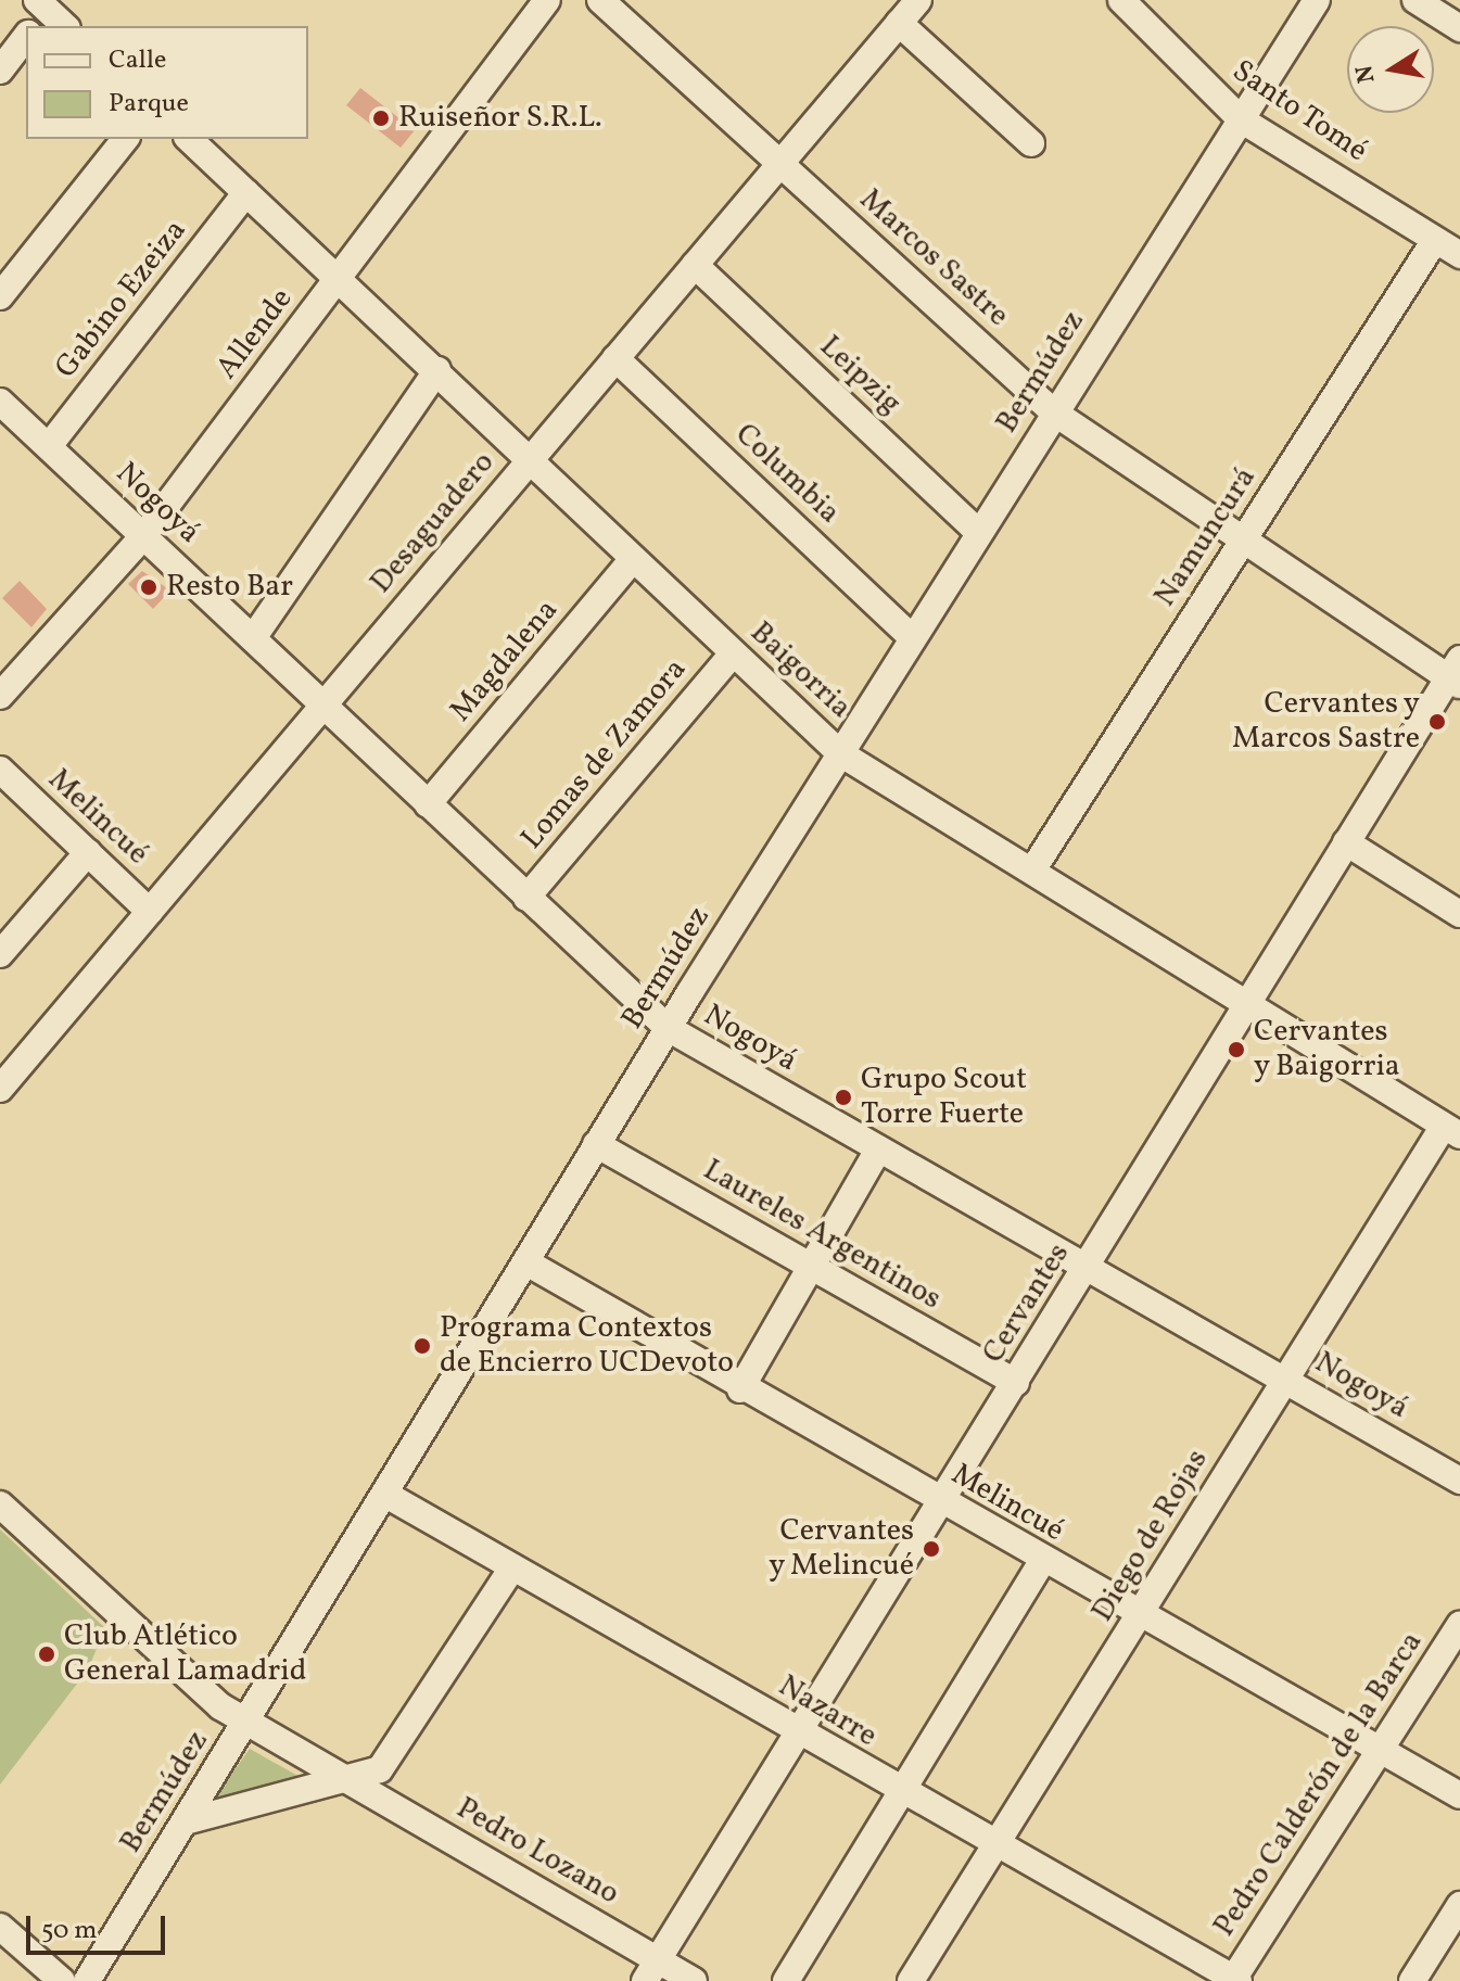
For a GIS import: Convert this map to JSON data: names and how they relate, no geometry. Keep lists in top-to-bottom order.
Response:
{
  "streets": {
    "street": [
      "Santo Tomé",
      "Marcos Sastre",
      "Gabino Ezeiza",
      "Allende",
      "Bermúdez",
      "Leipzig",
      "Columbia",
      "Nogoyá",
      "Desaguadero",
      "Namuncurá",
      "Magdalena",
      "Baigorria",
      "Lomas de Zamora",
      "Melincué",
      "Laureles Argentinos",
      "Cervantes",
      "Diego de Rojas",
      "Nazarre",
      "Pedro Calderón de la Barca",
      "Pedro Lozano"
    ]
  },
  "crossings": [
    ["Santo Tomé", "Bermúdez"],
    ["Santo Tomé", "Namuncurá"],
    ["Marcos Sastre", "Bermúdez"],
    ["Marcos Sastre", "Desaguadero"],
    ["Marcos Sastre", "Namuncurá"],
    ["Marcos Sastre", "Cervantes"],
    ["Gabino Ezeiza", "Nogoyá"],
    ["Gabino Ezeiza", "Baigorria"],
    ["Allende", "Nogoyá"],
    ["Allende", "Baigorria"],
    ["Bermúdez", "Leipzig"],
    ["Bermúdez", "Columbia"],
    ["Bermúdez", "Nogoyá"],
    ["Bermúdez", "Baigorria"],
    ["Bermúdez", "Melincué"],
    ["Bermúdez", "Laureles Argentinos"],
    ["Bermúdez", "Nazarre"],
    ["Bermúdez", "Pedro Lozano"],
    ["Leipzig", "Desaguadero"],
    ["Columbia", "Desaguadero"],
    ["Nogoyá", "Desaguadero"],
    ["Nogoyá", "Magdalena"],
    ["Nogoyá", "Lomas de Zamora"],
    ["Nogoyá", "Cervantes"],
    ["Nogoyá", "Diego de Rojas"],
    ["Desaguadero", "Baigorria"],
    ["Desaguadero", "Melincué"],
    ["Namuncurá", "Baigorria"],
    ["Magdalena", "Baigorria"],
    ["Baigorria", "Lomas de Zamora"],
    ["Baigorria", "Cervantes"],
    ["Baigorria", "Diego de Rojas"],
    ["Melincué", "Cervantes"],
    ["Melincué", "Diego de Rojas"],
    ["Melincué", "Pedro Calderón de la Barca"],
    ["Laureles Argentinos", "Cervantes"],
    ["Cervantes", "Nazarre"],
    ["Cervantes", "Pedro Lozano"],
    ["Diego de Rojas", "Nazarre"],
    ["Nazarre", "Pedro Calderón de la Barca"]
  ],
  "places": [
    "Ruiseñor S.R.L.",
    "Resto Bar",
    "Cervantes y Marcos Sastre",
    "Cervantes y Baigorria",
    "Grupo Scout Torre Fuerte",
    "Programa Contextos de Encierro UCDevoto",
    "Cervantes y Melincué",
    "Club Atlético General Lamadrid"
  ],
  "legend": ["Calle", "Parque"],
  "scale_bar": "50 m",
  "north": "left"
}
